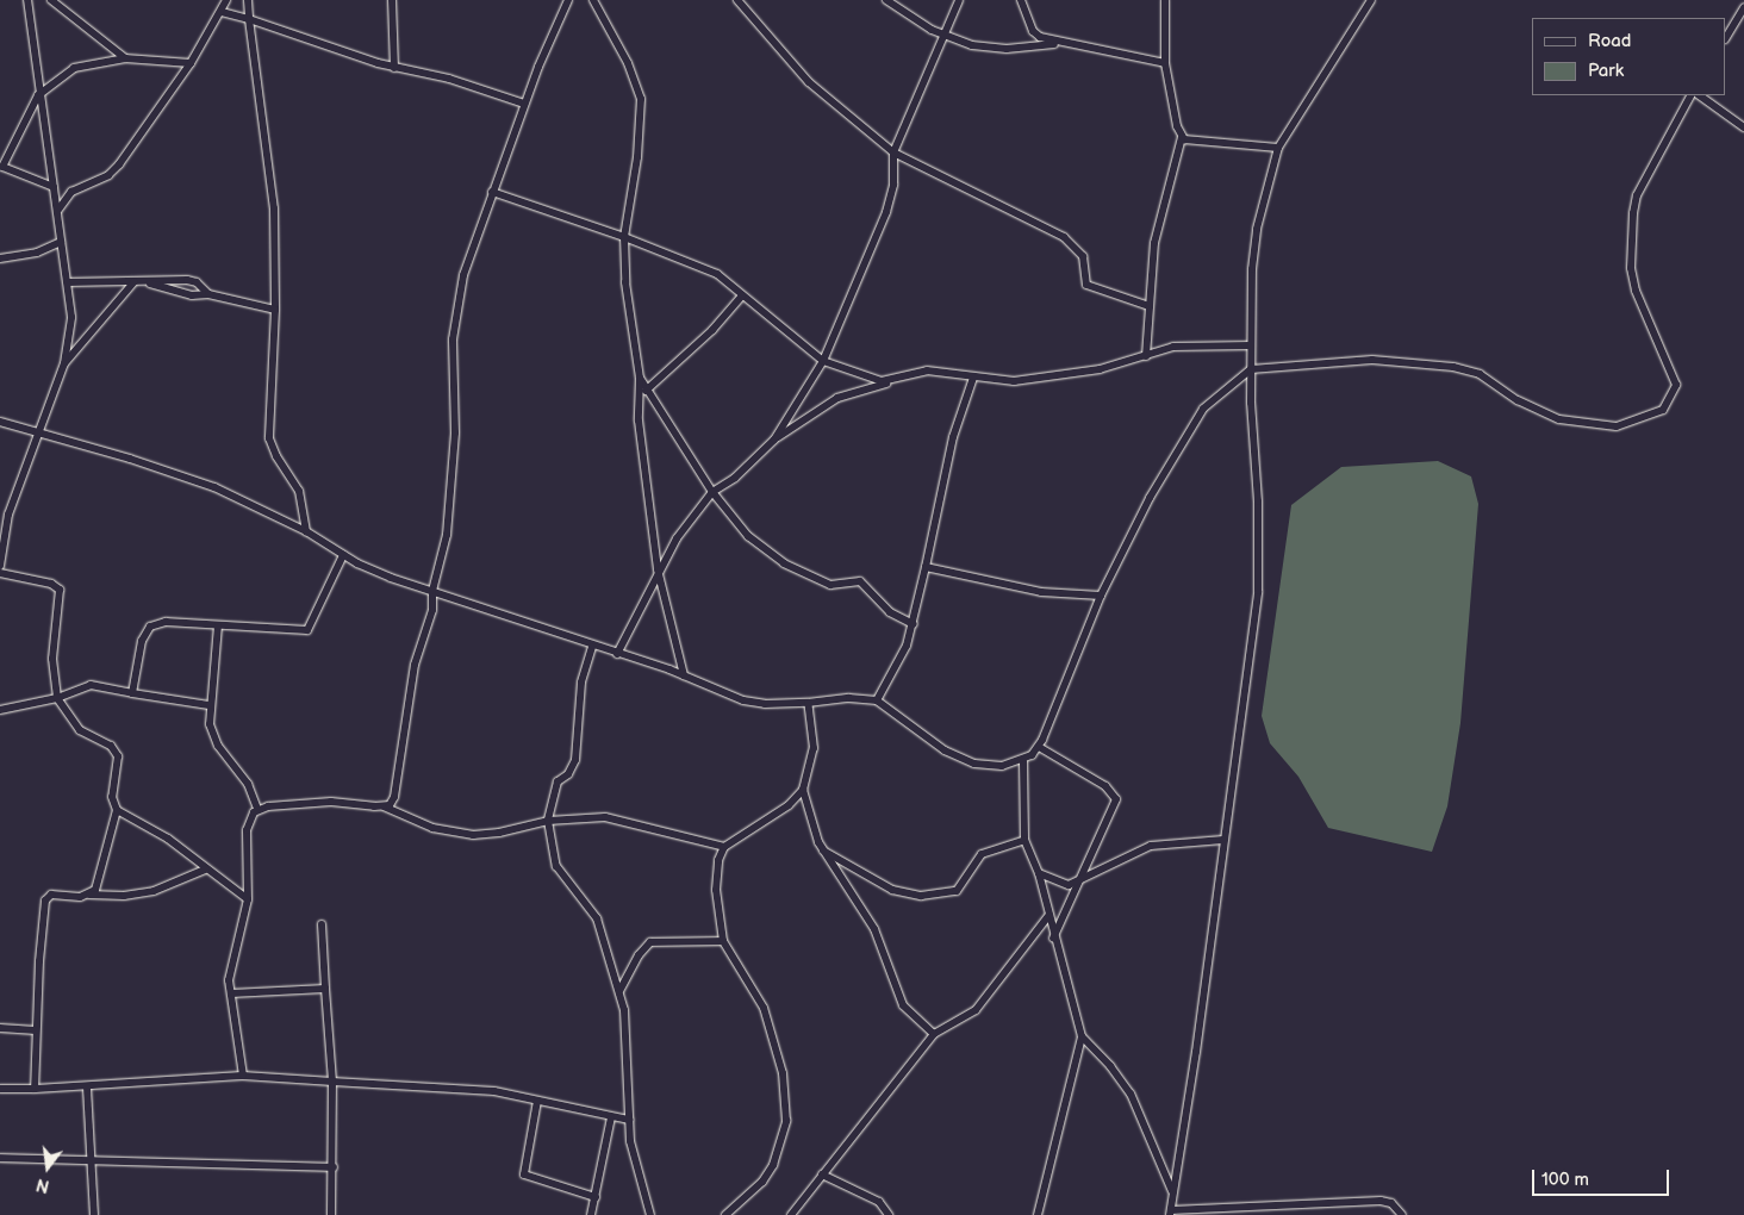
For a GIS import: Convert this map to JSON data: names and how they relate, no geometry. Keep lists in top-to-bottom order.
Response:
{
  "legend": ["Road", "Park"],
  "scale_bar": "100 m",
  "north": "bottom"
}
